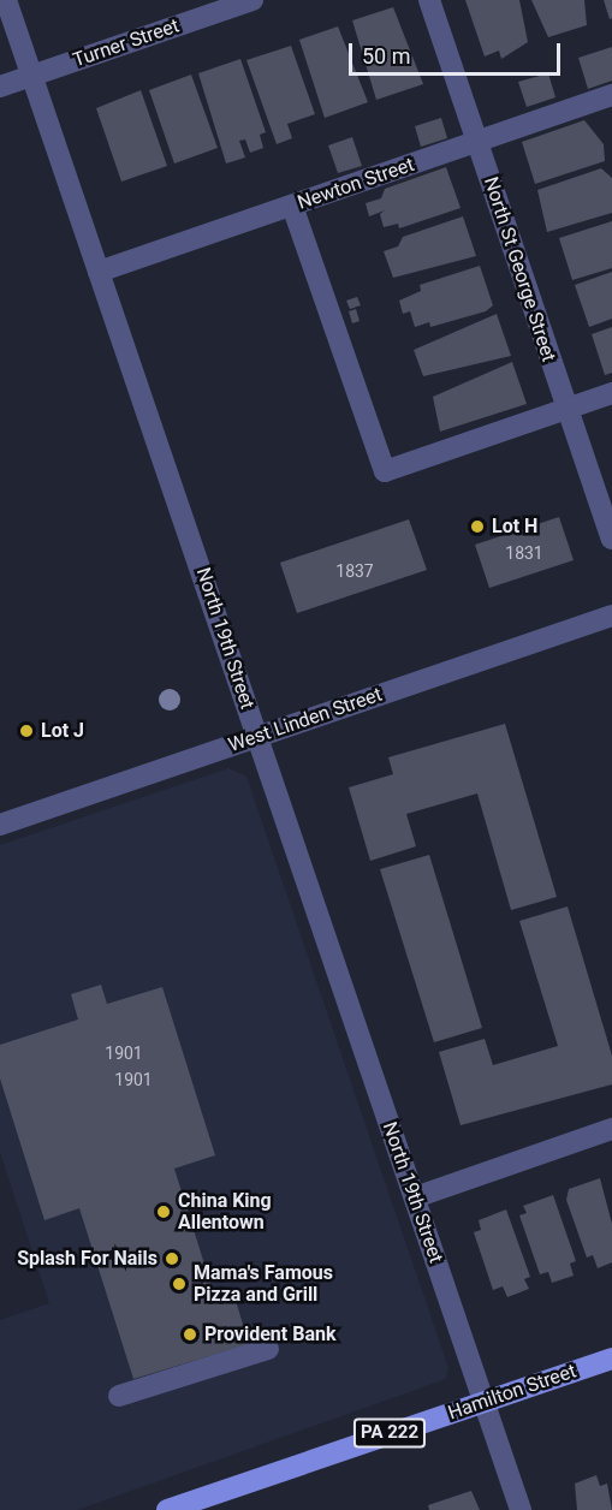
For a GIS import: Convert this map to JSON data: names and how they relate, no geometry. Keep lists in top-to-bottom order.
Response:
{
  "streets": {
    "main road": ["Hamilton Street", "PA 222"],
    "street": [
      "Turner Street",
      "Newton Street",
      "North St George Street",
      "North 19th Street",
      "West Linden Street"
    ]
  },
  "crossings": [
    ["Turner Street", "North 19th Street"],
    ["Newton Street", "North St George Street"],
    ["Newton Street", "North 19th Street"],
    ["North 19th Street", "West Linden Street"],
    ["North 19th Street", "Hamilton Street"]
  ],
  "places": [
    "Lot H",
    "Lot J",
    "China King Allentown",
    "Splash For Nails",
    "Mama's Famous Pizza and Grill",
    "Provident Bank"
  ],
  "house_numbers": [
    "1831",
    "1837",
    "1901",
    "1901"
  ],
  "scale_bar": "50 m"
}
